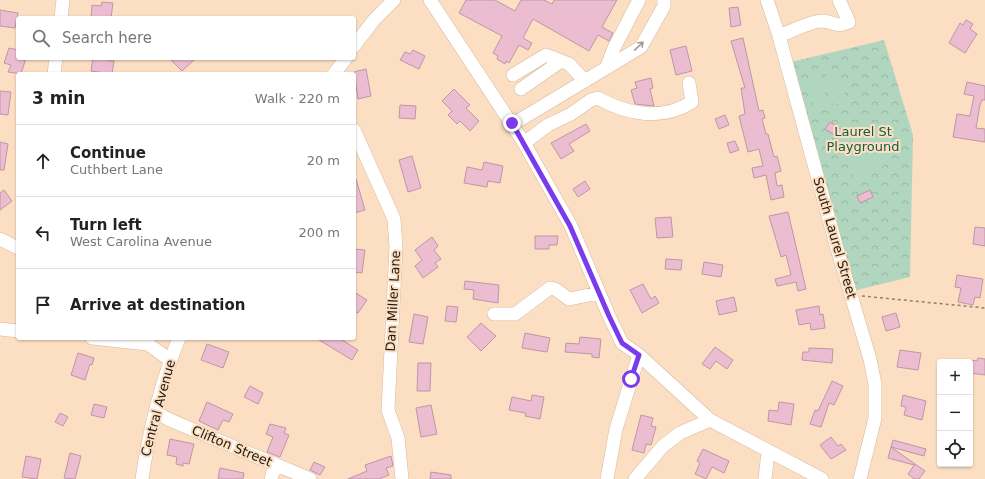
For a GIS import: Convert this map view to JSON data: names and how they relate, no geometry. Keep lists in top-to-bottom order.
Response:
{
  "streets": {
    "street": [
      "South Laurel Street",
      "Dan Miller Lane",
      "Central Avenue",
      "Clifton Street"
    ]
  },
  "crossings": [
    ["Central Avenue", "Clifton Street"]
  ],
  "parks": ["Laurel St Playground"],
  "page": {
    "search": "Search here",
    "heading": ["3 min", "Walk · 220 m"],
    "list": [
      ["Continue", "Cuthbert Lane", "20 m"],
      ["Turn left", "West Carolina Avenue", "200 m"],
      "Arrive at destination"
    ],
    "map_buttons": ["+", "−"]
  }
}
